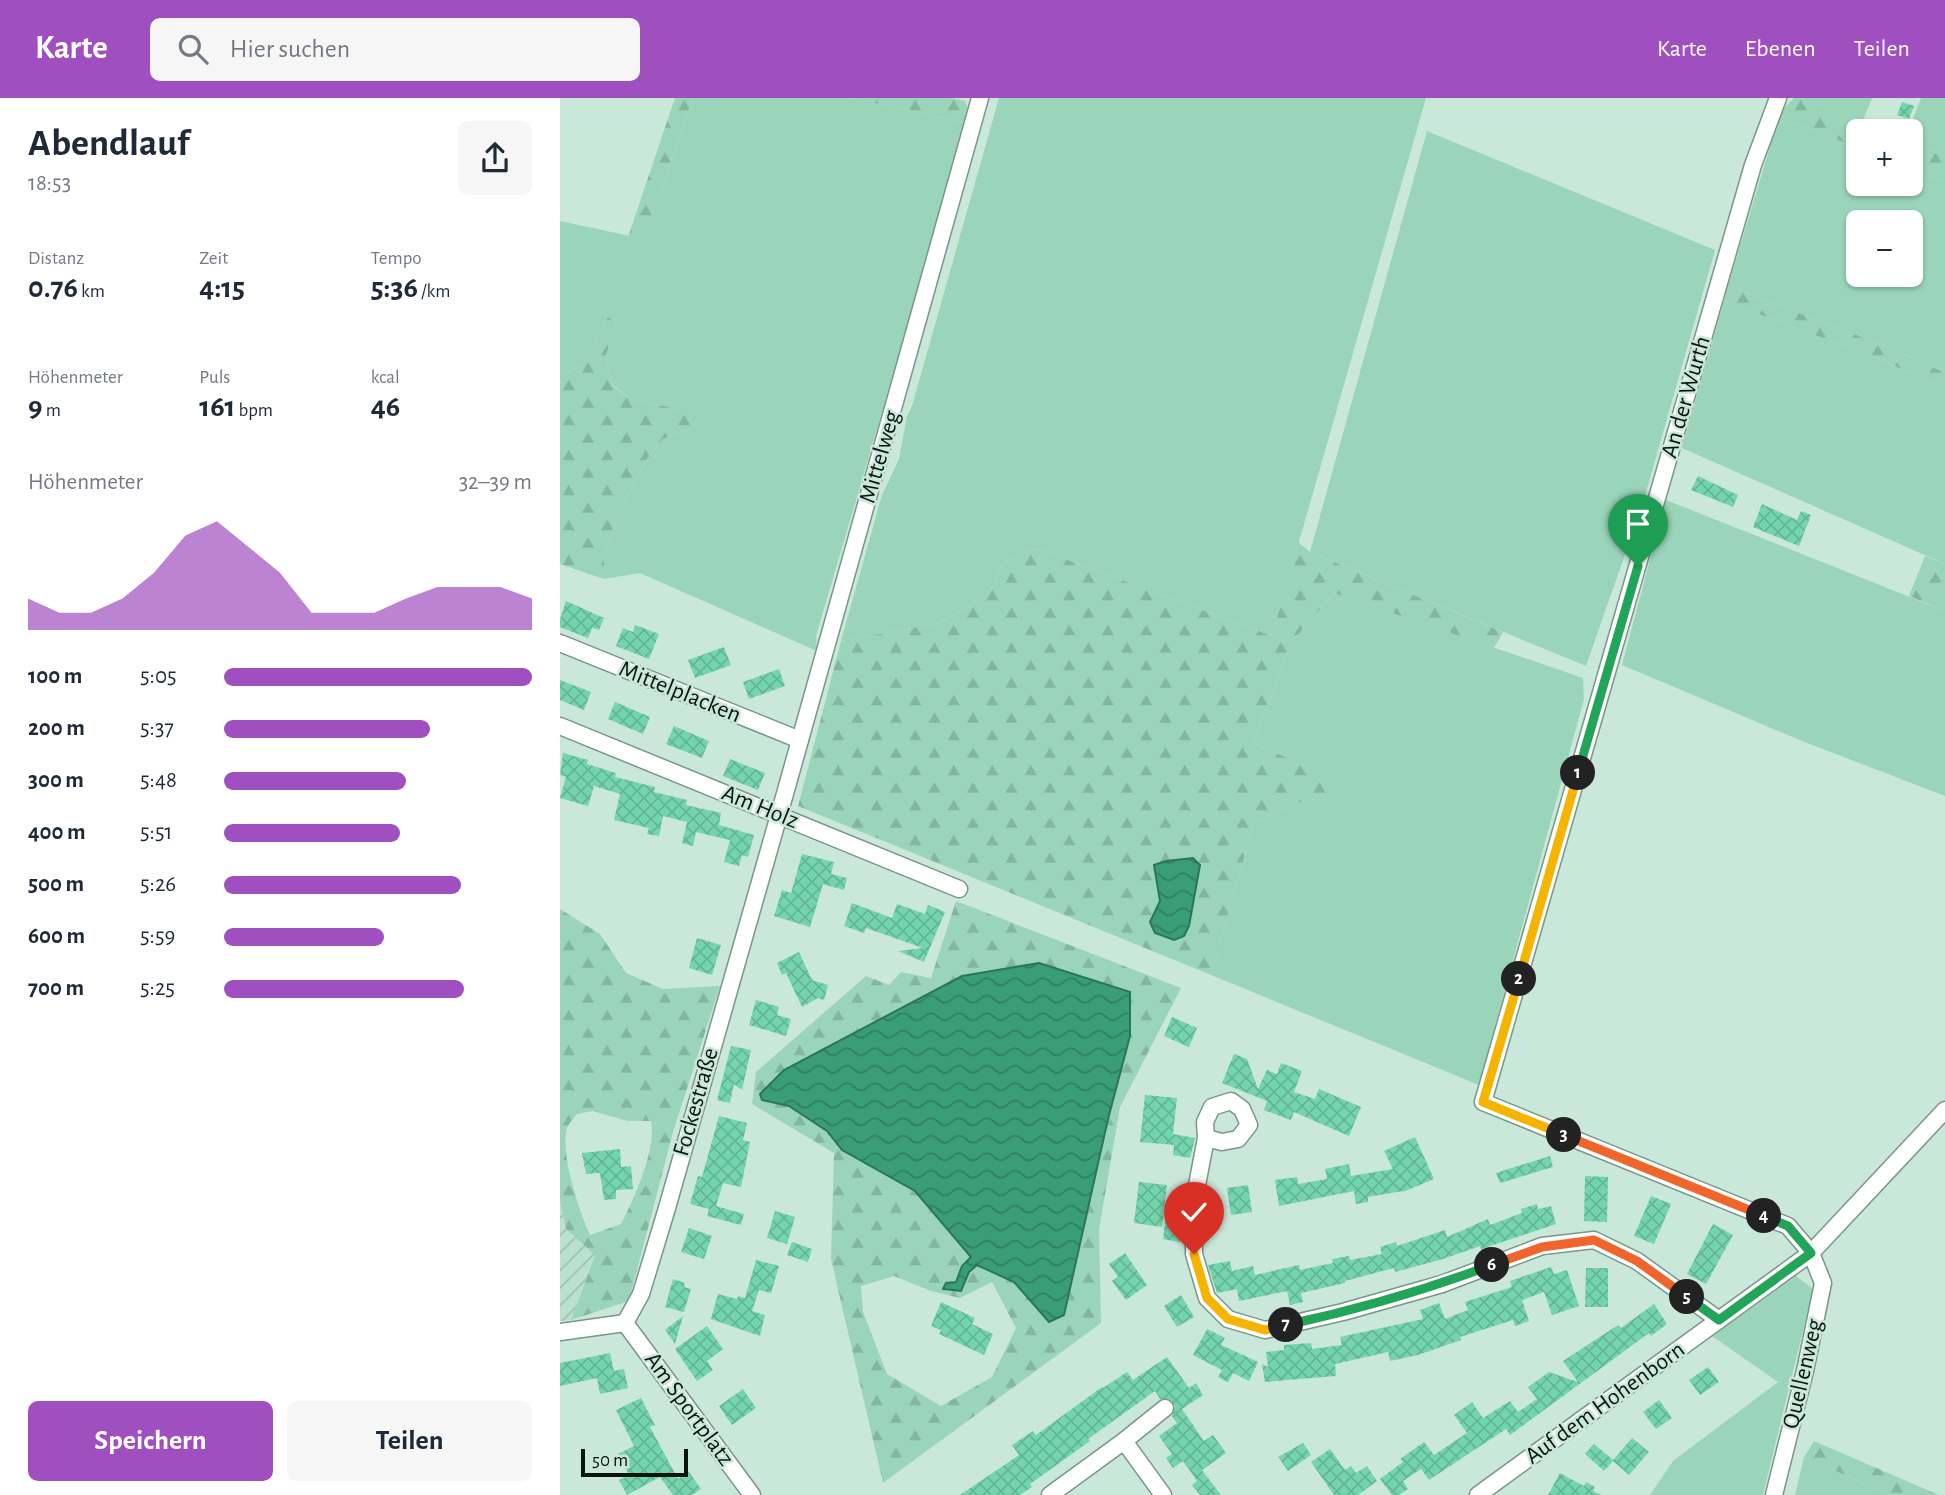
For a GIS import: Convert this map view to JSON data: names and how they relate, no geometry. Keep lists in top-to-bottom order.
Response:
{
  "streets": {
    "street": [
      "An der Wurth",
      "Mittelweg",
      "Mittelplacken",
      "Am Holz",
      "Fockestraße",
      "Quellenweg",
      "Auf dem Hohenborn",
      "Am Sportplatz"
    ]
  },
  "crossings": [
    ["An der Wurth", "Quellenweg"],
    ["An der Wurth", "Auf dem Hohenborn"],
    ["Mittelweg", "Mittelplacken"],
    ["Mittelweg", "Am Holz"],
    ["Mittelweg", "Fockestraße"],
    ["Am Holz", "Fockestraße"],
    ["Fockestraße", "Am Sportplatz"],
    ["Quellenweg", "Auf dem Hohenborn"]
  ],
  "scale_bar": "50 m",
  "page": {
    "header": "Karte",
    "search": "Hier suchen",
    "nav": ["Karte", "Ebenen", "Teilen"],
    "heading": ["Abendlauf", "18:53"],
    "map_buttons": ["+", "−"],
    "stats": [
      ["Distanz", "0.76 km"],
      ["Zeit", "4:15"],
      ["Tempo", "5:36 /km"],
      ["Höhenmeter", "9 m"],
      ["Puls", "161 bpm"],
      ["kcal", "46"]
    ],
    "chart": ["Höhenmeter", "32–39 m"],
    "list": [
      {
        "name": "100 m",
        "note": "5:05"
      },
      {
        "name": "200 m",
        "note": "5:37"
      },
      {
        "name": "300 m",
        "note": "5:48"
      },
      {
        "name": "400 m",
        "note": "5:51"
      },
      {
        "name": "500 m",
        "note": "5:26"
      },
      {
        "name": "600 m",
        "note": "5:59"
      },
      {
        "name": "700 m",
        "note": "5:25"
      }
    ],
    "pins": [
      "1",
      "2",
      "3",
      "4",
      "6",
      "5",
      "7"
    ],
    "buttons": ["Speichern", "Teilen"],
    "scale": "50 m"
  }
}
